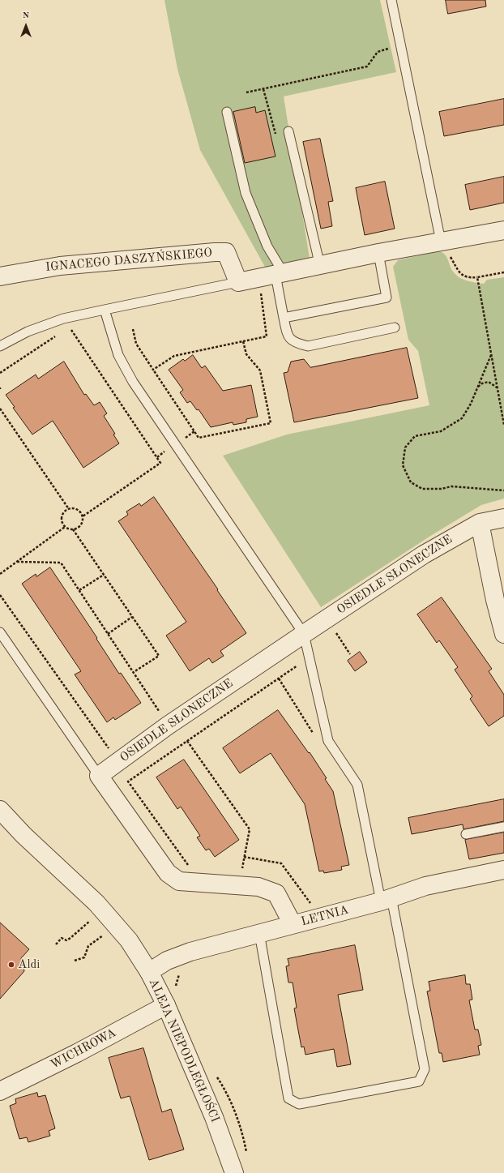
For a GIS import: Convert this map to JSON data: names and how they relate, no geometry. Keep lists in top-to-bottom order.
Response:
{
  "streets": {
    "street": [
      "IGNACEGO DASZYŃSKIEGO",
      "OSIEDLE SŁONECZNE",
      "LETNIA",
      "WICHROWA",
      "ALEJA NIEPODLEGŁOŚCI"
    ]
  },
  "crossings": [
    ["LETNIA", "ALEJA NIEPODLEGŁOŚCI"],
    ["WICHROWA", "ALEJA NIEPODLEGŁOŚCI"]
  ],
  "places": ["Aldi"],
  "north": "top"
}
